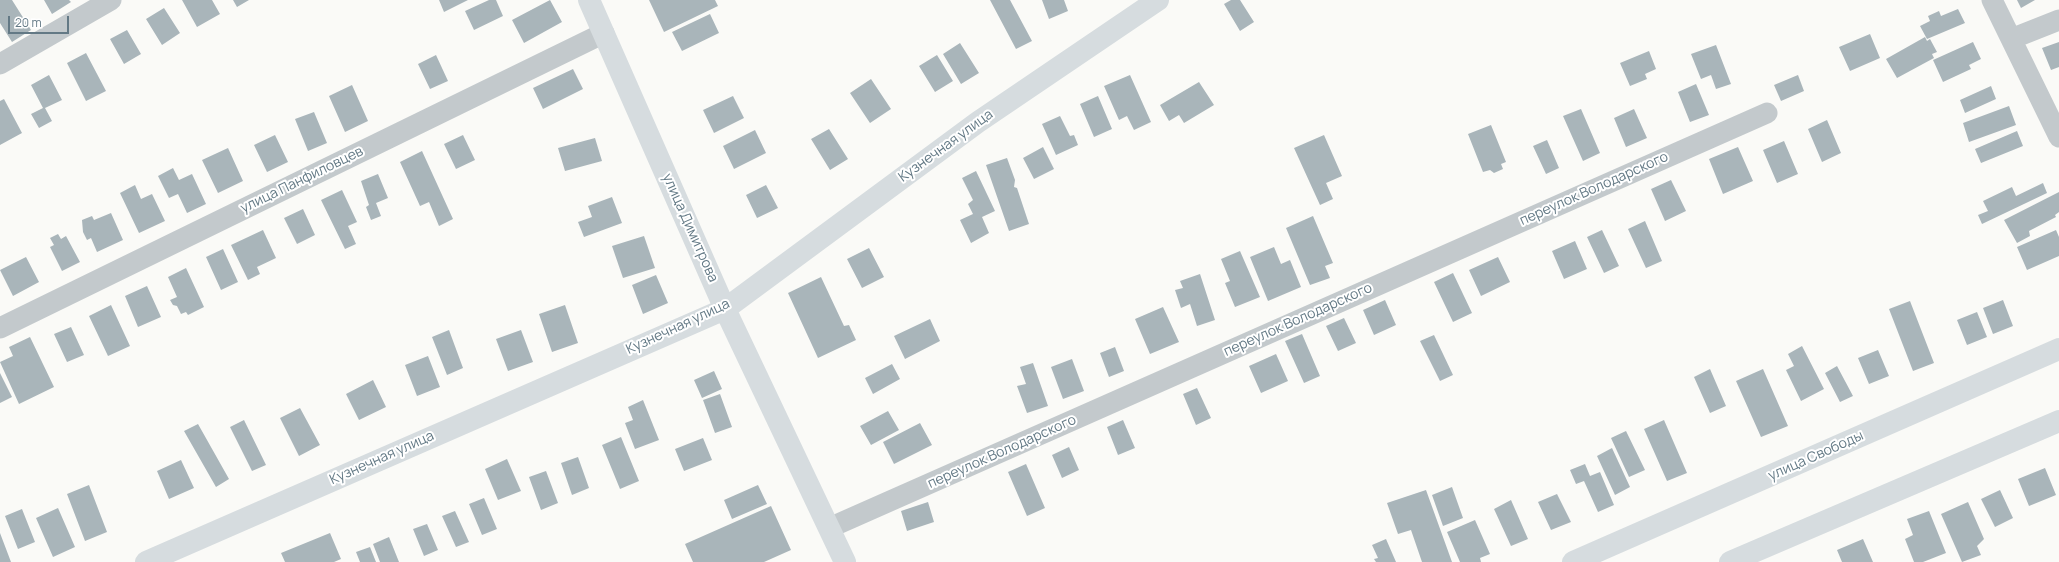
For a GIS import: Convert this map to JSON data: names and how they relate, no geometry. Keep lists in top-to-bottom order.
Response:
{
  "streets": {
    "main road": ["Кузнечная улица", "улица Димитрова", "улица Свободы"],
    "street": ["улица Панфиловцев", "переулок Володарского"]
  },
  "crossings": [
    ["Кузнечная улица", "улица Димитрова"],
    ["улица Панфиловцев", "улица Димитрова"],
    ["переулок Володарского", "улица Димитрова"]
  ],
  "scale_bar": "20 m"
}
